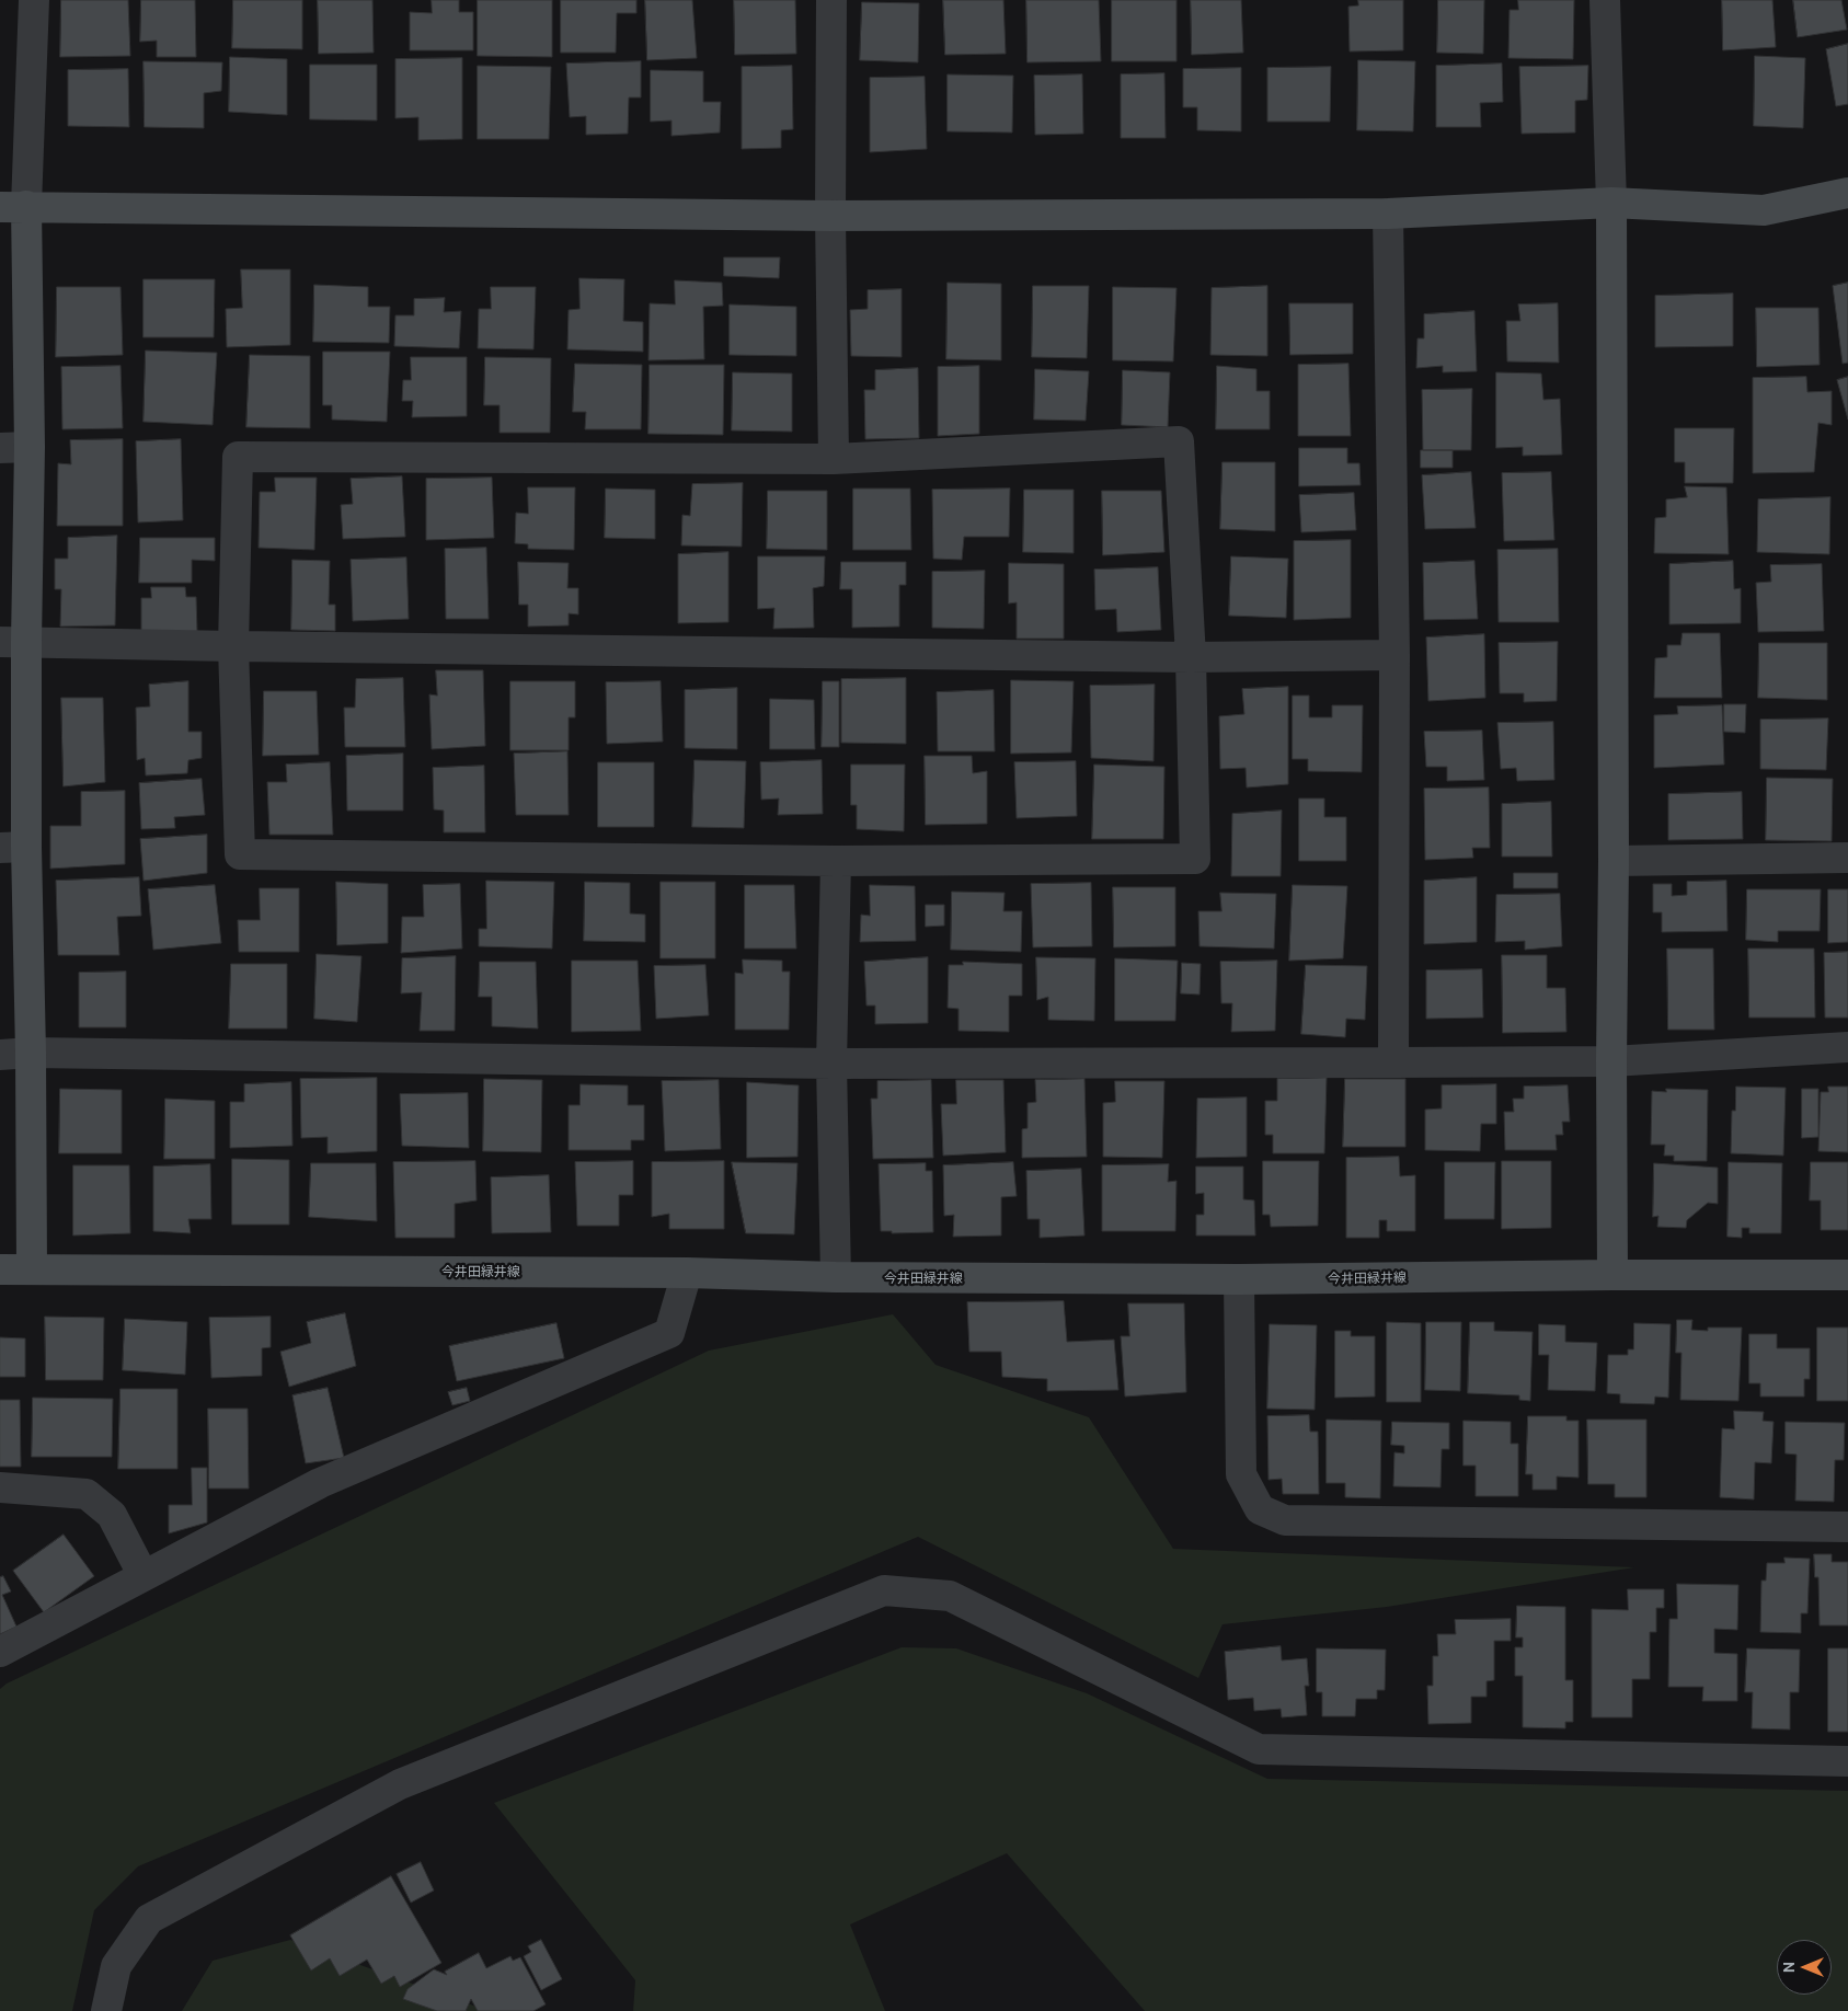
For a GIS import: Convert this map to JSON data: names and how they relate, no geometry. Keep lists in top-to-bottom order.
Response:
{
  "streets": {
    "street": ["今井田緑井線"]
  },
  "north": "left"
}
